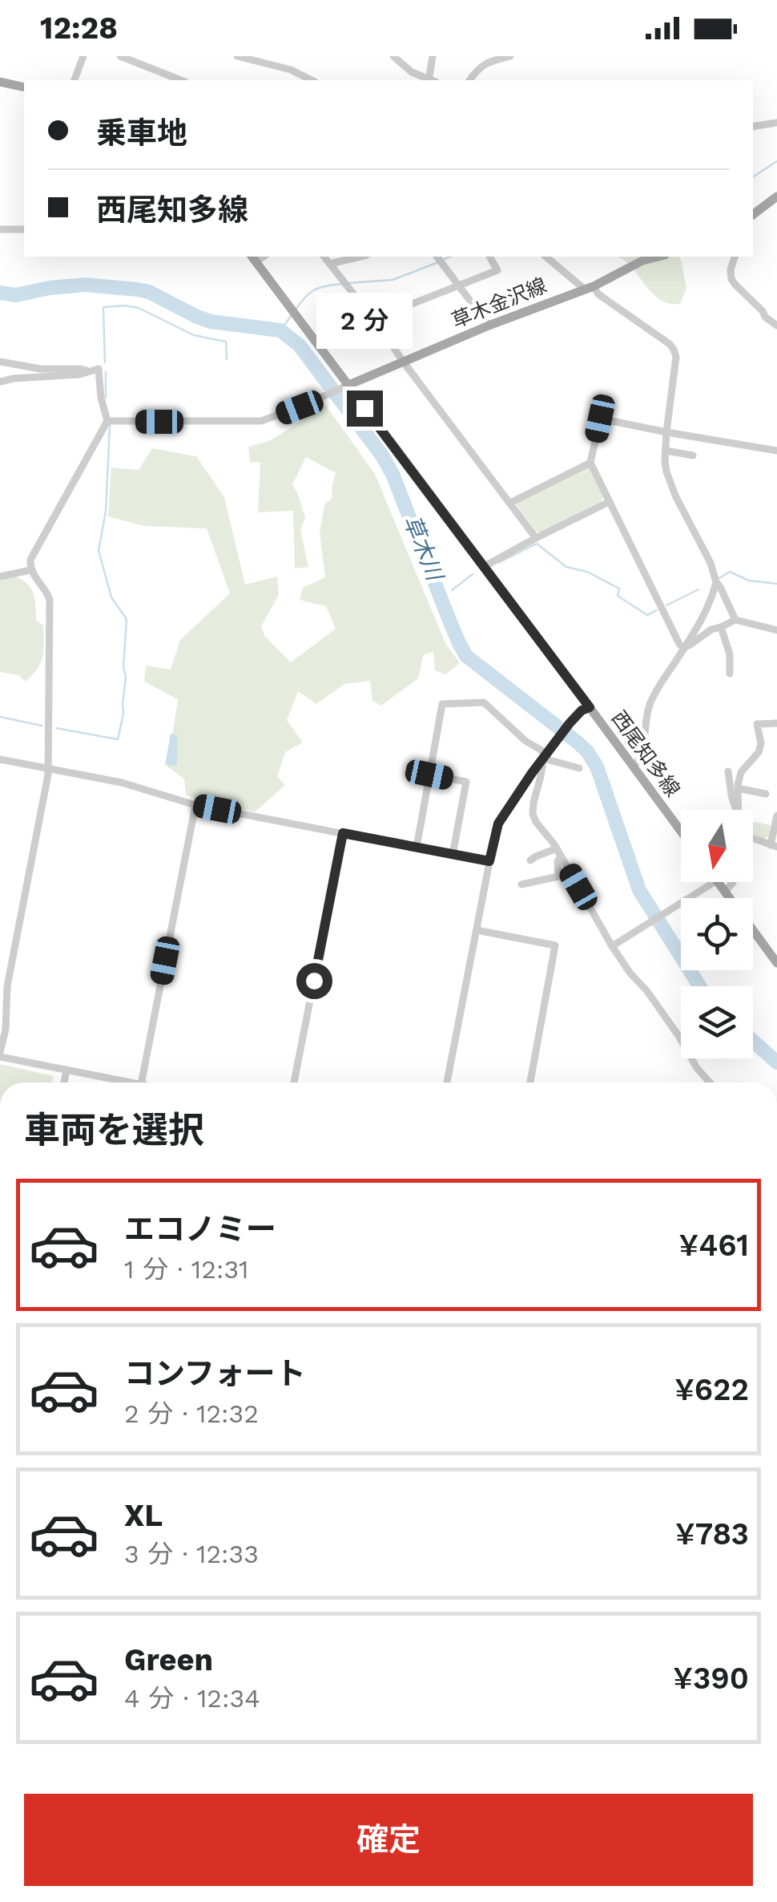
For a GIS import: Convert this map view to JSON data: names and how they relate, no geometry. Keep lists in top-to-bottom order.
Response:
{
  "streets": {
    "main road": ["草木金沢線", "西尾知多線"]
  },
  "crossings": [
    ["草木金沢線", "西尾知多線"]
  ],
  "water": ["草木川"],
  "north": "bottom",
  "page": {
    "status": "12:28",
    "banner": ["乗車地", "西尾知多線"],
    "bubble": "2 分",
    "heading": "車両を選択",
    "list": [
      {
        "name": "エコノミー",
        "note": "1 分 · 12:31",
        "value": "¥461"
      },
      {
        "name": "コンフォート",
        "note": "2 分 · 12:32",
        "value": "¥622"
      },
      {
        "name": "XL",
        "note": "3 分 · 12:33",
        "value": "¥783"
      },
      {
        "name": "Green",
        "note": "4 分 · 12:34",
        "value": "¥390"
      }
    ],
    "buttons": "確定"
  }
}
